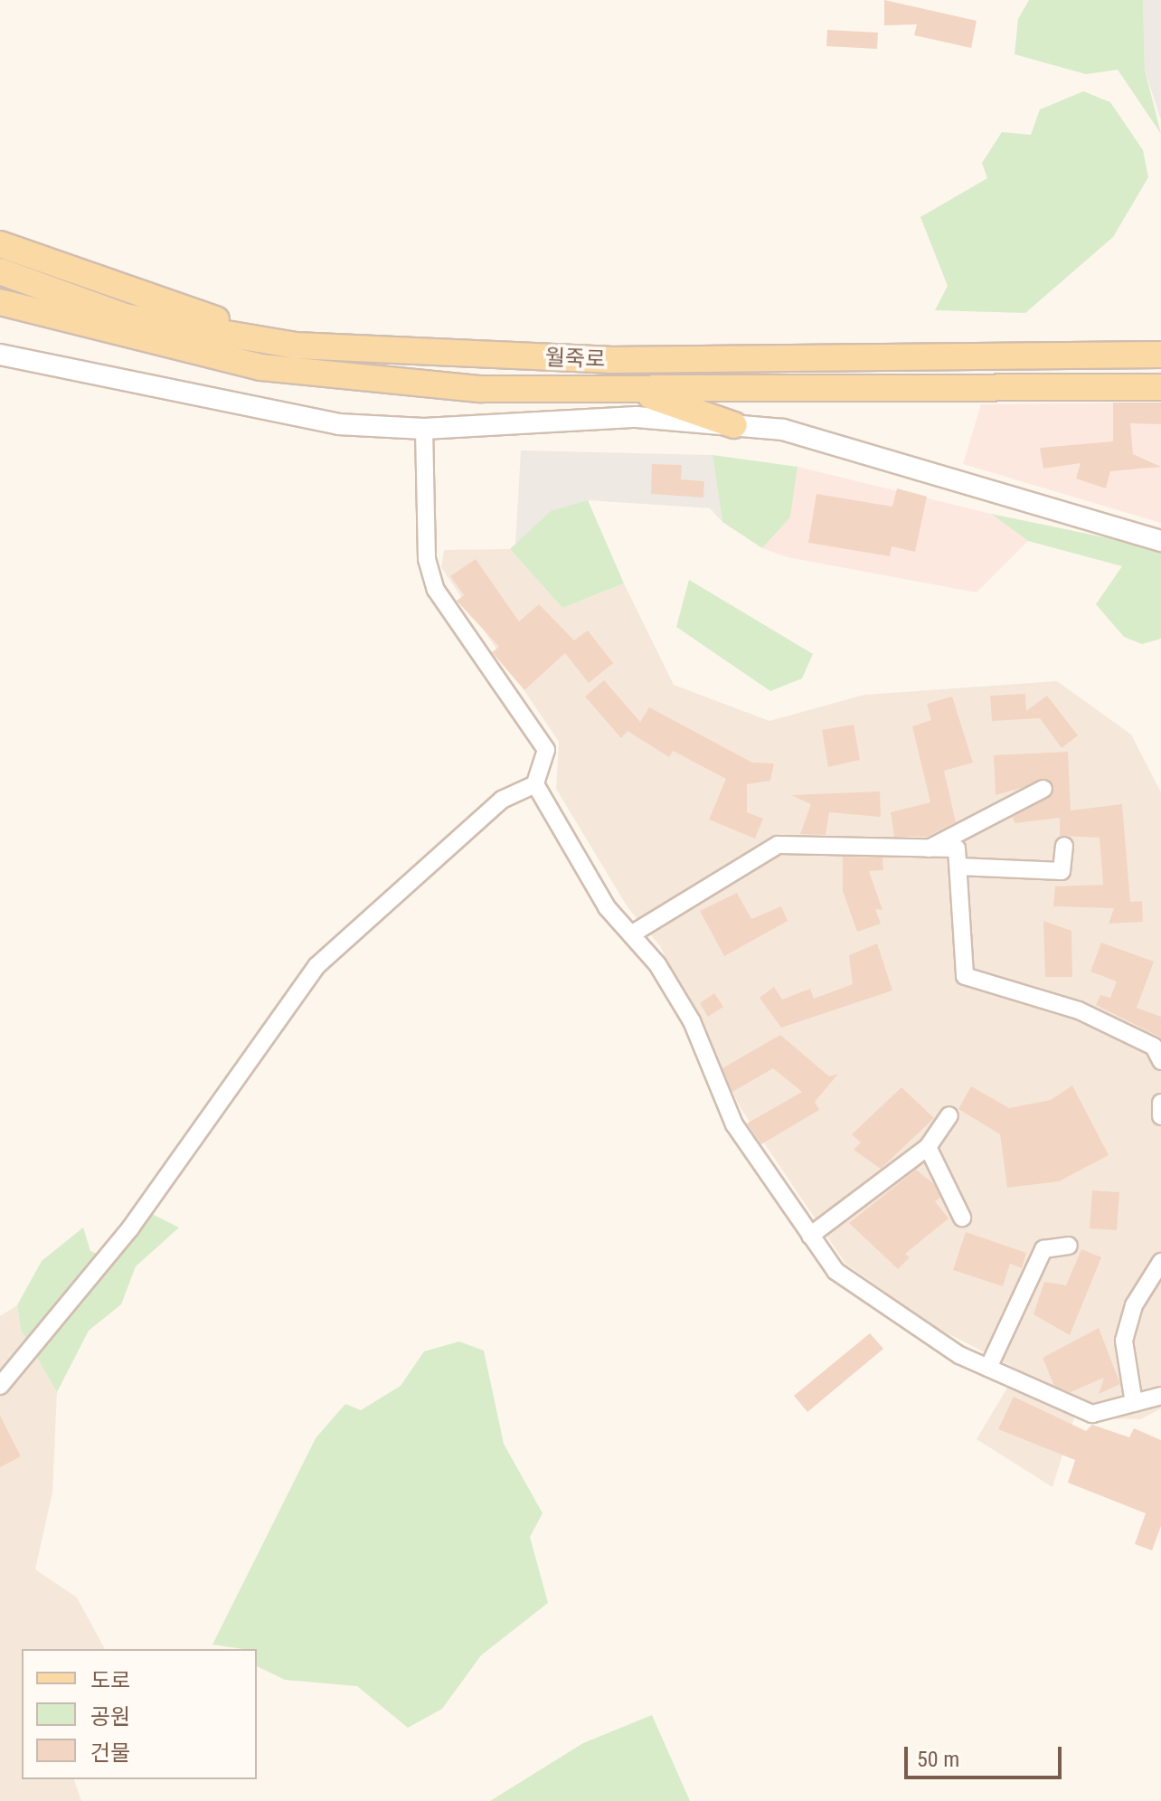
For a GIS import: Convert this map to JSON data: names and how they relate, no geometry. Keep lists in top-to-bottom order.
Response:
{
  "streets": {
    "main road": ["월죽로"]
  },
  "legend": ["도로", "공원", "건물"],
  "scale_bar": "50 m"
}
